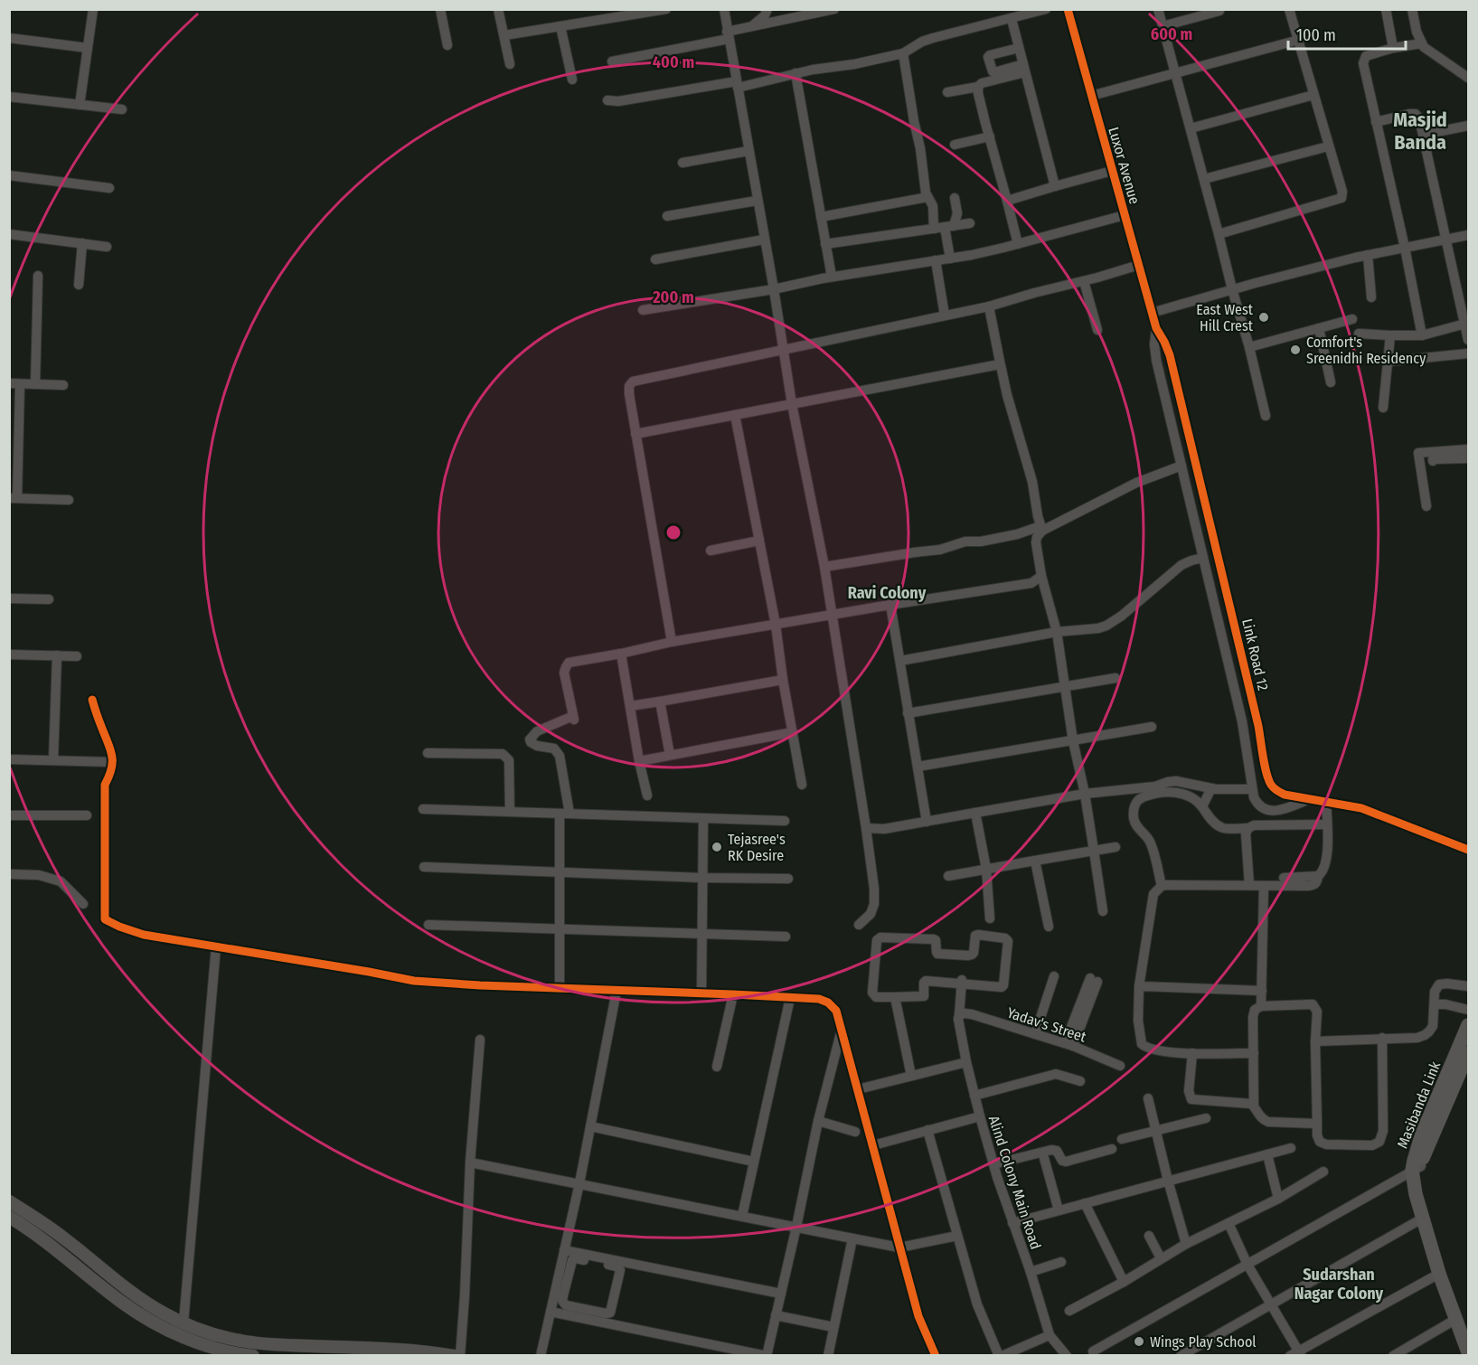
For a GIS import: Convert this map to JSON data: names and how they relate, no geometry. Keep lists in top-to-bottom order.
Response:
{
  "streets": {
    "main road": ["Masibanda Link"],
    "street": [
      "Luxor Avenue",
      "Link Road 12",
      "Yadav's Street",
      "Alind Colony Main Road"
    ]
  },
  "crossings": [
    ["Luxor Avenue", "Link Road 12"],
    ["Yadav's Street", "Alind Colony Main Road"]
  ],
  "districts": ["Masjid Banda", "Ravi Colony", "Sudarshan Nagar Colony"],
  "places": [
    "East West Hill Crest",
    "Comfort's Sreenidhi Residency",
    "Tejasree's RK Desire",
    "Wings Play School"
  ],
  "scale_bar": "100 m",
  "rings": ["600 m", "400 m", "200 m"]
}
